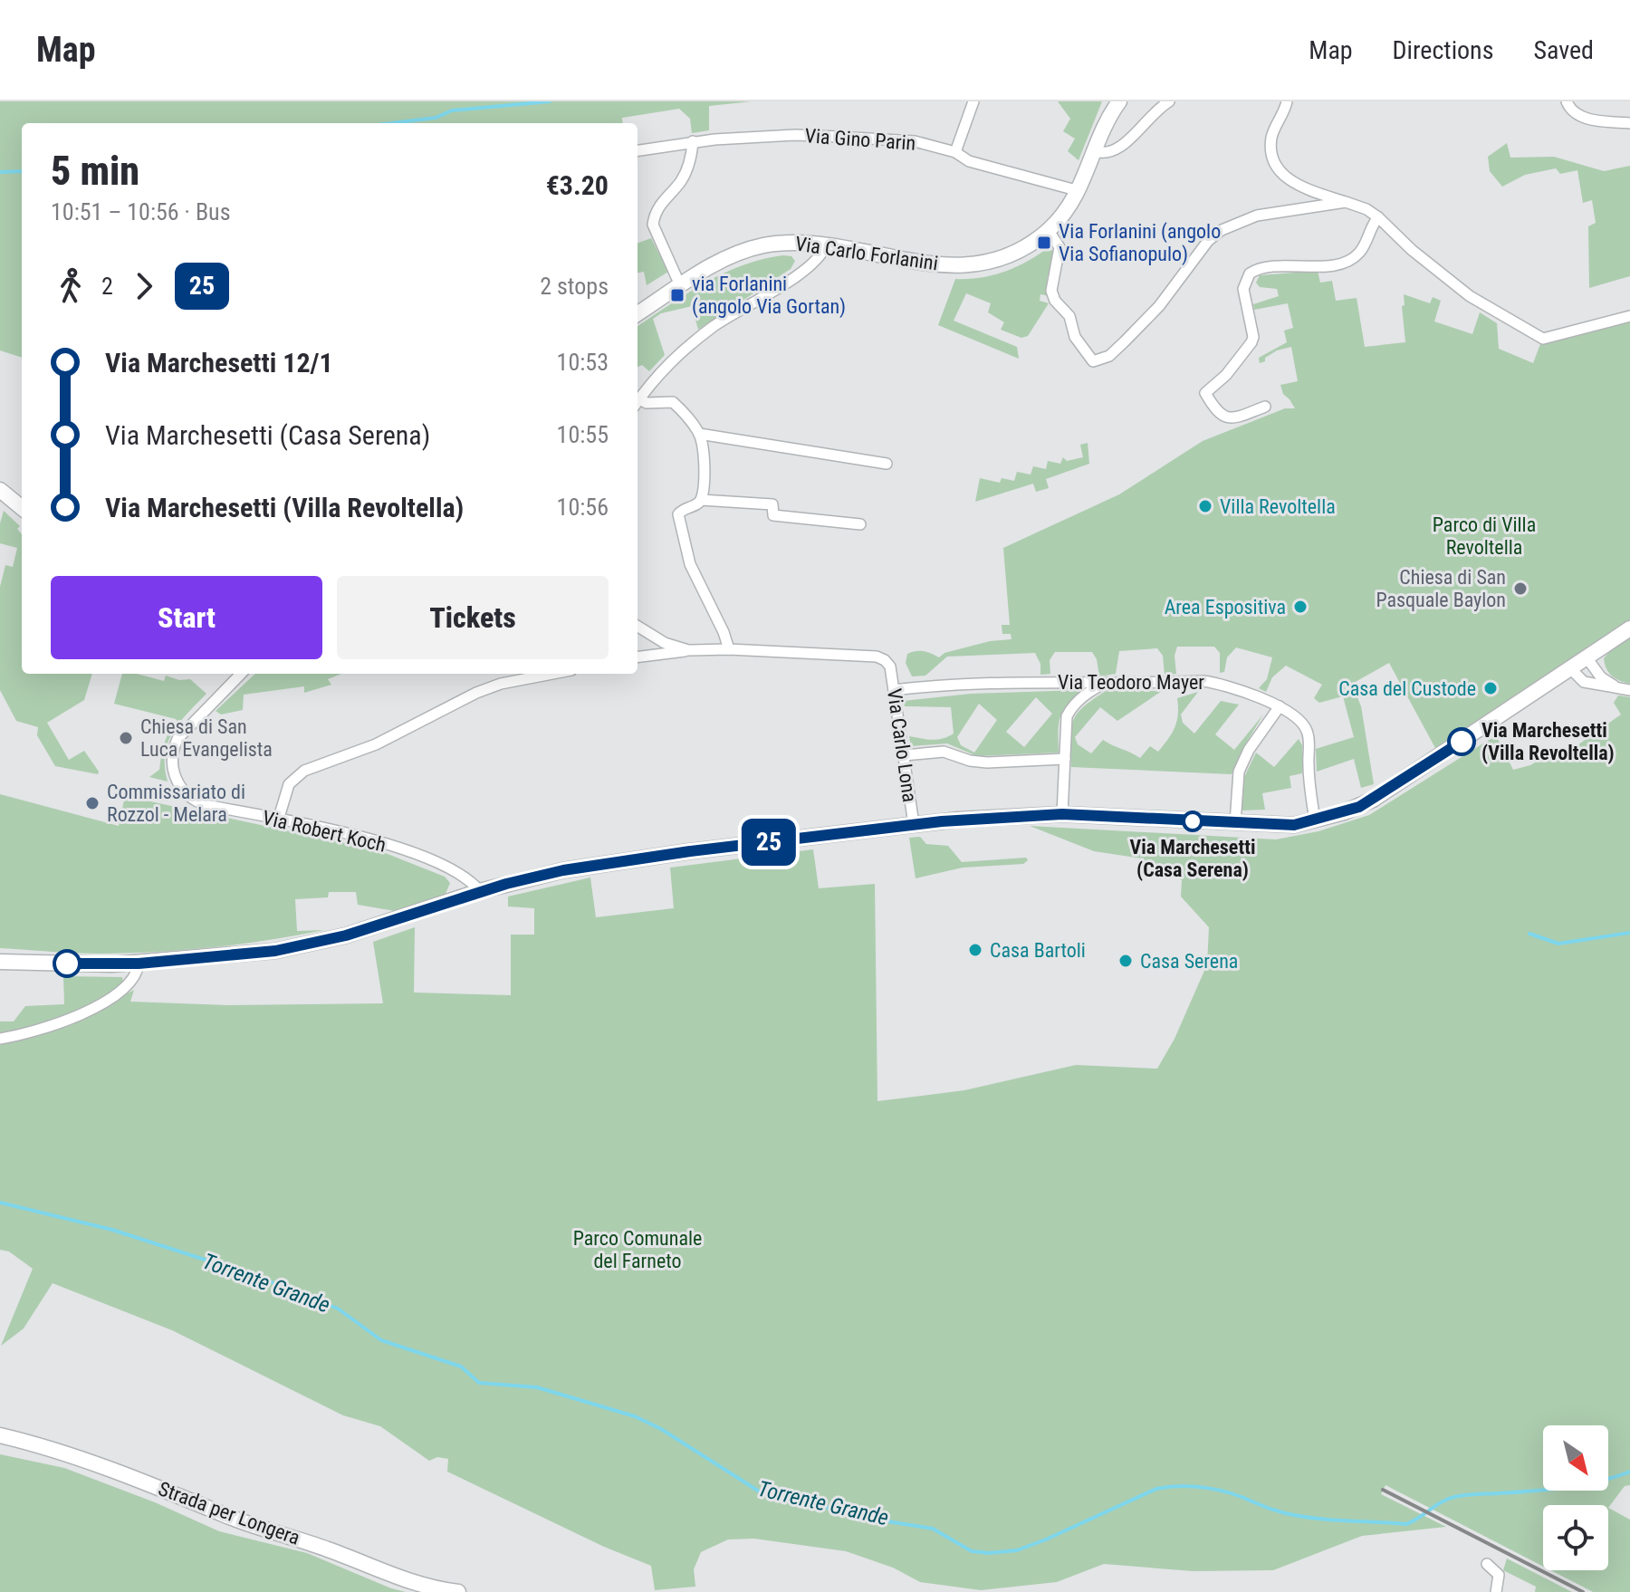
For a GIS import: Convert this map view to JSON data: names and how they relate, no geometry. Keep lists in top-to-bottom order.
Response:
{
  "streets": {
    "main road": ["Via Carlo Forlanini", "Strada per Longera"],
    "street": [
      "Via Gino Parin",
      "Via Teodoro Mayer",
      "Via Carlo Lona",
      "Via Robert Koch"
    ]
  },
  "crossings": [
    ["Via Gino Parin", "Via Carlo Forlanini"],
    ["Via Teodoro Mayer", "Via Carlo Lona"]
  ],
  "water": ["Torrente Grande"],
  "parks": ["Parco di Villa Revoltella", "Parco Comunale del Farneto"],
  "places": {
    "transit": ["Via Forlanini (angolo Via Sofianopulo)", "via Forlanini (angolo Via Gortan)"],
    "other": [
      "Villa Revoltella",
      "Chiesa di San Pasquale Baylon",
      "Area Espositiva",
      "Casa del Custode",
      "Chiesa di San Luca Evangelista",
      "Via Marchesetti (Villa Revoltella)",
      "Commissariato di Rozzol - Melara",
      "Via Marchesetti (Casa Serena)",
      "Casa Bartoli",
      "Casa Serena"
    ]
  },
  "lines": ["bus line 25"],
  "north": "bottom right",
  "page": {
    "header": "Map",
    "nav": ["Map", "Directions", "Saved"],
    "on_map": "25",
    "heading": ["5 min", "10:51 – 10:56 · Bus", "€3.20"],
    "legs": ["2", "25", "2 stops"],
    "list": [
      {
        "name": "Via Marchesetti 12/1",
        "value": "10:53"
      },
      {
        "name": "Via Marchesetti (Casa Serena)",
        "value": "10:55"
      },
      {
        "name": "Via Marchesetti (Villa Revoltella)",
        "value": "10:56"
      }
    ],
    "buttons": ["Start", "Tickets"]
  }
}
